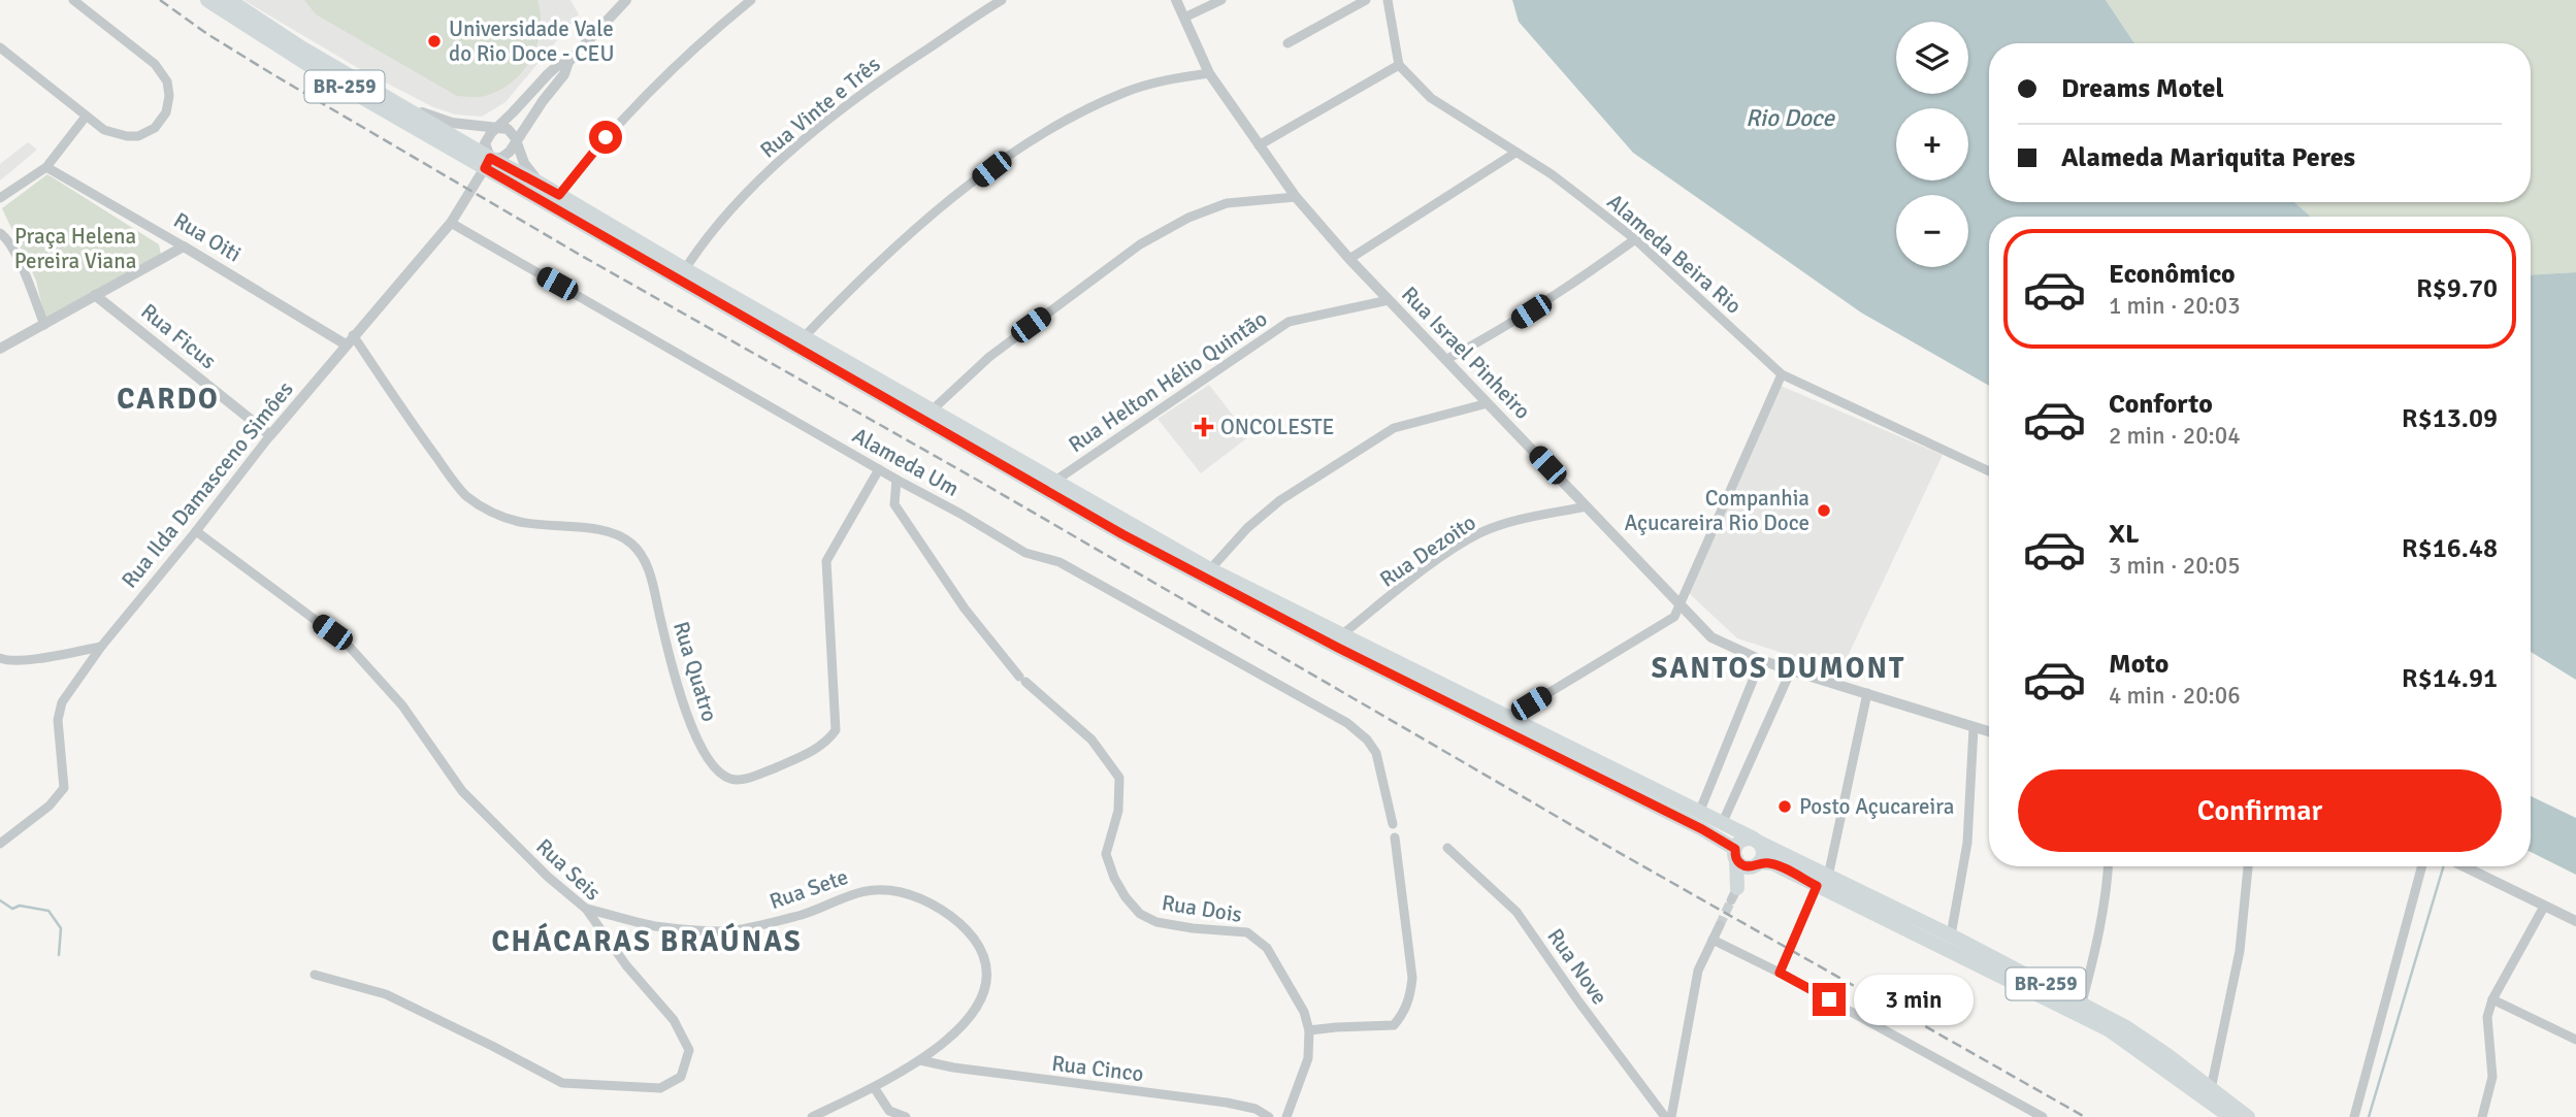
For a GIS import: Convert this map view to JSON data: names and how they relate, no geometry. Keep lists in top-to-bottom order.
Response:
{
  "streets": {
    "main road": ["BR-259"],
    "street": [
      "Rua Vinte e Três",
      "Rua Oiti",
      "Alameda Beira Rio",
      "Rua Ficus",
      "Rua Israel Pinheiro",
      "Rua Helton Hélio Quintão",
      "Alameda Um",
      "Rua Ilda Damasceno Simôes",
      "Rua Dezoito",
      "Rua Quatro",
      "Rua Seis",
      "Rua Sete",
      "Rua Dois",
      "Rua Nove",
      "Rua Cinco"
    ]
  },
  "crossings": [
    ["BR-259", "Rua Vinte e Três"],
    ["BR-259", "Rua Helton Hélio Quintão"],
    ["BR-259", "Rua Ilda Damasceno Simôes"],
    ["BR-259", "Rua Dezoito"],
    ["Rua Oiti", "Rua Ilda Damasceno Simôes"],
    ["Rua Oiti", "Rua Quatro"],
    ["Rua Ficus", "Rua Ilda Damasceno Simôes"],
    ["Rua Israel Pinheiro", "Rua Helton Hélio Quintão"],
    ["Rua Israel Pinheiro", "Rua Dezoito"],
    ["Alameda Um", "Rua Ilda Damasceno Simôes"],
    ["Alameda Um", "Rua Quatro"],
    ["Alameda Um", "Rua Dois"],
    ["Rua Ilda Damasceno Simôes", "Rua Quatro"],
    ["Rua Ilda Damasceno Simôes", "Rua Seis"],
    ["Rua Seis", "Rua Sete"],
    ["Rua Sete", "Rua Cinco"]
  ],
  "districts": ["CARDO", "SANTOS DUMONT", "CHÁCARAS BRAÚNAS"],
  "water": ["Rio Doce"],
  "parks": ["Praça Helena Pereira Viana"],
  "places": {
    "other": ["Universidade Vale do Rio Doce - CEU", "Companhia Açucareira Rio Doce", "Posto Açucareira"],
    "health": ["ONCOLESTE"]
  },
  "page": {
    "map_buttons": ["+", "−"],
    "banner": ["Dreams Motel", "Alameda Mariquita Peres"],
    "list": [
      {
        "name": "Econômico",
        "note": "1 min · 20:03",
        "value": "R$9.70"
      },
      {
        "name": "Conforto",
        "note": "2 min · 20:04",
        "value": "R$13.09"
      },
      {
        "name": "XL",
        "note": "3 min · 20:05",
        "value": "R$16.48"
      },
      {
        "name": "Moto",
        "note": "4 min · 20:06",
        "value": "R$14.91"
      }
    ],
    "buttons": "Confirmar",
    "bubble": "3 min"
  }
}
